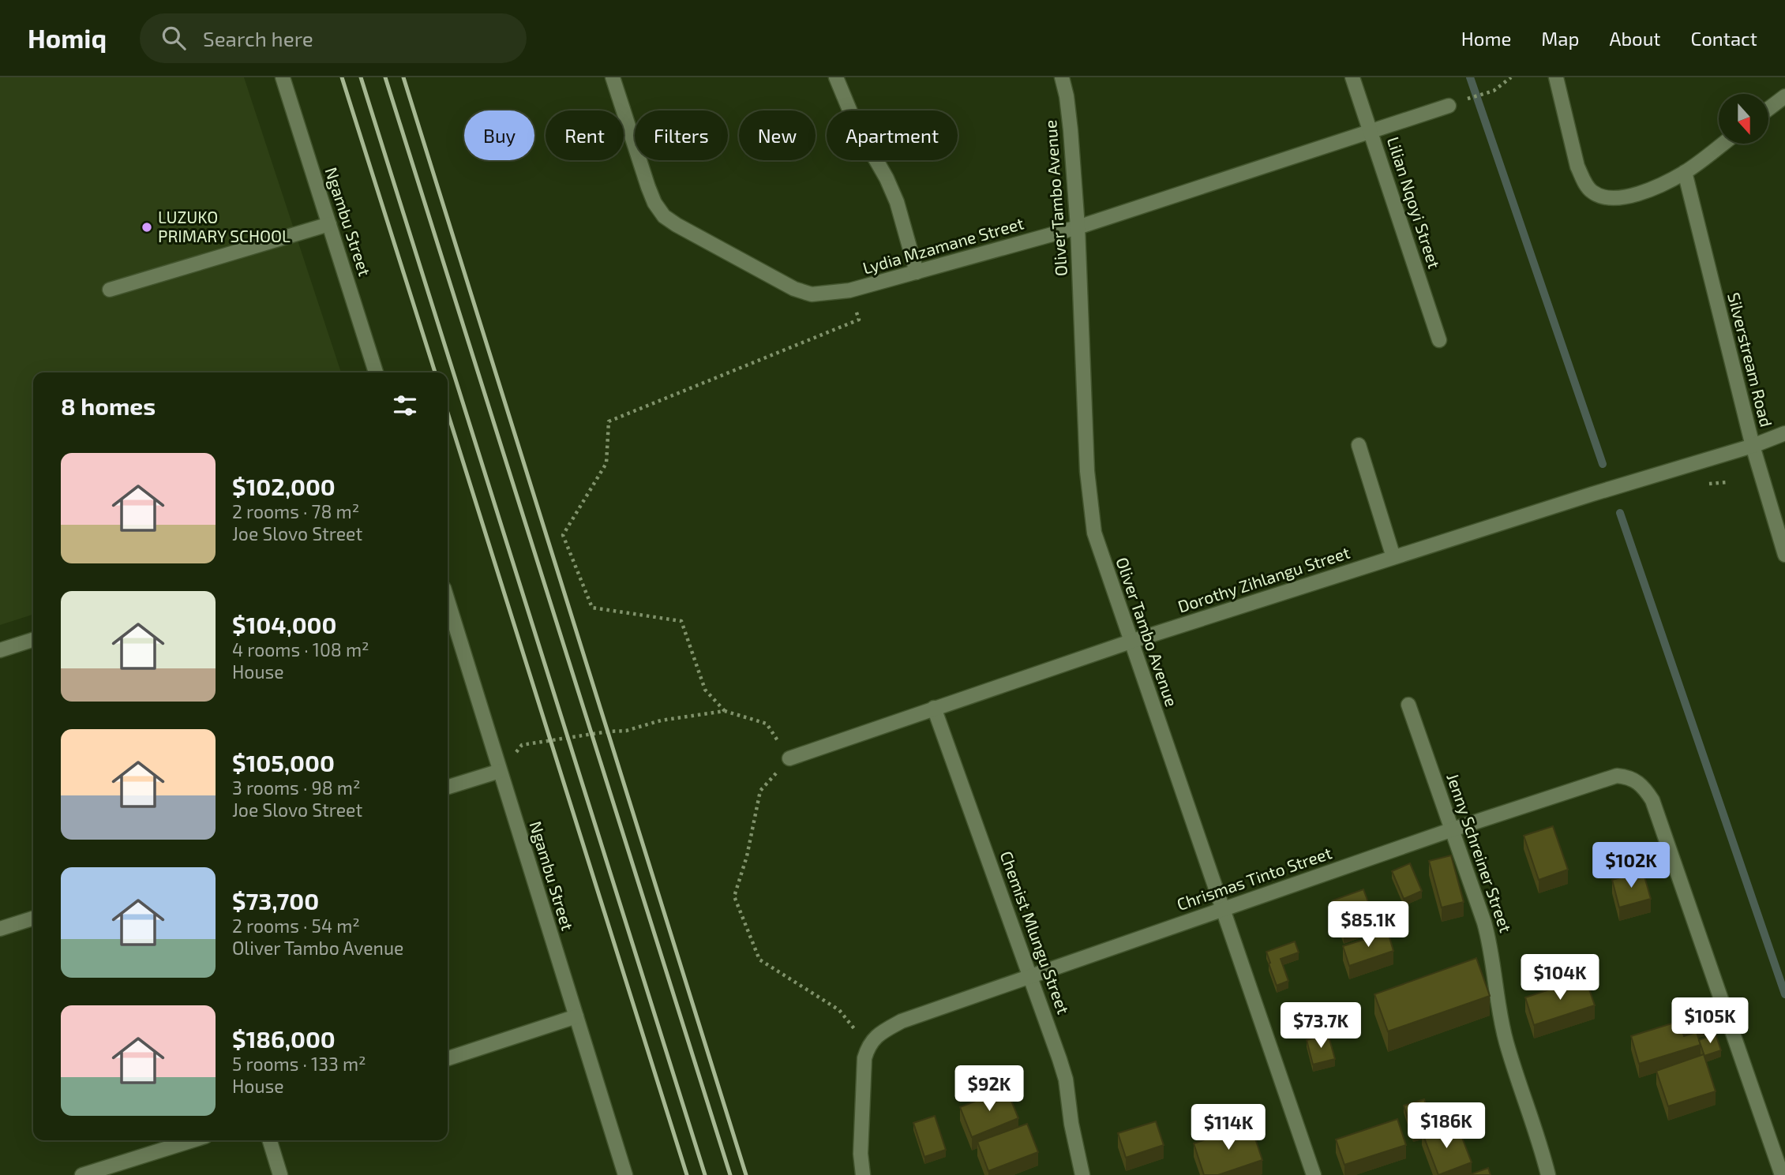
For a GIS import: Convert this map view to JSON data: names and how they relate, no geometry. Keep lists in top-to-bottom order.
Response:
{
  "streets": {
    "street": [
      "Oliver Tambo Avenue",
      "Lilian Nqoyi Street",
      "Ngambu Street",
      "Lydia Mzamane Street",
      "Silverstream Road",
      "Dorothy Zihlangu Street",
      "Jenny Schreiner Street",
      "Chrismas Tinto Street",
      "Chemist Mlungu Street"
    ]
  },
  "crossings": [
    ["Oliver Tambo Avenue", "Lydia Mzamane Street"],
    ["Oliver Tambo Avenue", "Dorothy Zihlangu Street"],
    ["Oliver Tambo Avenue", "Chrismas Tinto Street"],
    ["Lilian Nqoyi Street", "Lydia Mzamane Street"],
    ["Silverstream Road", "Dorothy Zihlangu Street"],
    ["Dorothy Zihlangu Street", "Chemist Mlungu Street"],
    ["Jenny Schreiner Street", "Chrismas Tinto Street"],
    ["Chrismas Tinto Street", "Chemist Mlungu Street"]
  ],
  "places": ["LUZUKO PRIMARY SCHOOL"],
  "north": "bottom",
  "page": {
    "header": "Homiq",
    "search": "Search here",
    "nav": [
      "Home",
      "Map",
      "About",
      "Contact"
    ],
    "chip": [
      "Buy",
      "Rent",
      "Filters",
      "New",
      "Apartment"
    ],
    "heading": "8 homes",
    "list": [
      {
        "name": "$102,000",
        "note": "2 rooms · 78 m² · Joe Slovo Street"
      },
      {
        "name": "$104,000",
        "note": "4 rooms · 108 m² · House"
      },
      {
        "name": "$105,000",
        "note": "3 rooms · 98 m² · Joe Slovo Street"
      },
      {
        "name": "$73,700",
        "note": "2 rooms · 54 m² · Oliver Tambo Avenue"
      },
      {
        "name": "$186,000",
        "note": "5 rooms · 133 m² · House"
      }
    ],
    "price": [
      "$102K",
      "$85.1K",
      "$104K",
      "$105K",
      "$73.7K",
      "$92K",
      "$186K",
      "$114K"
    ]
  }
}
